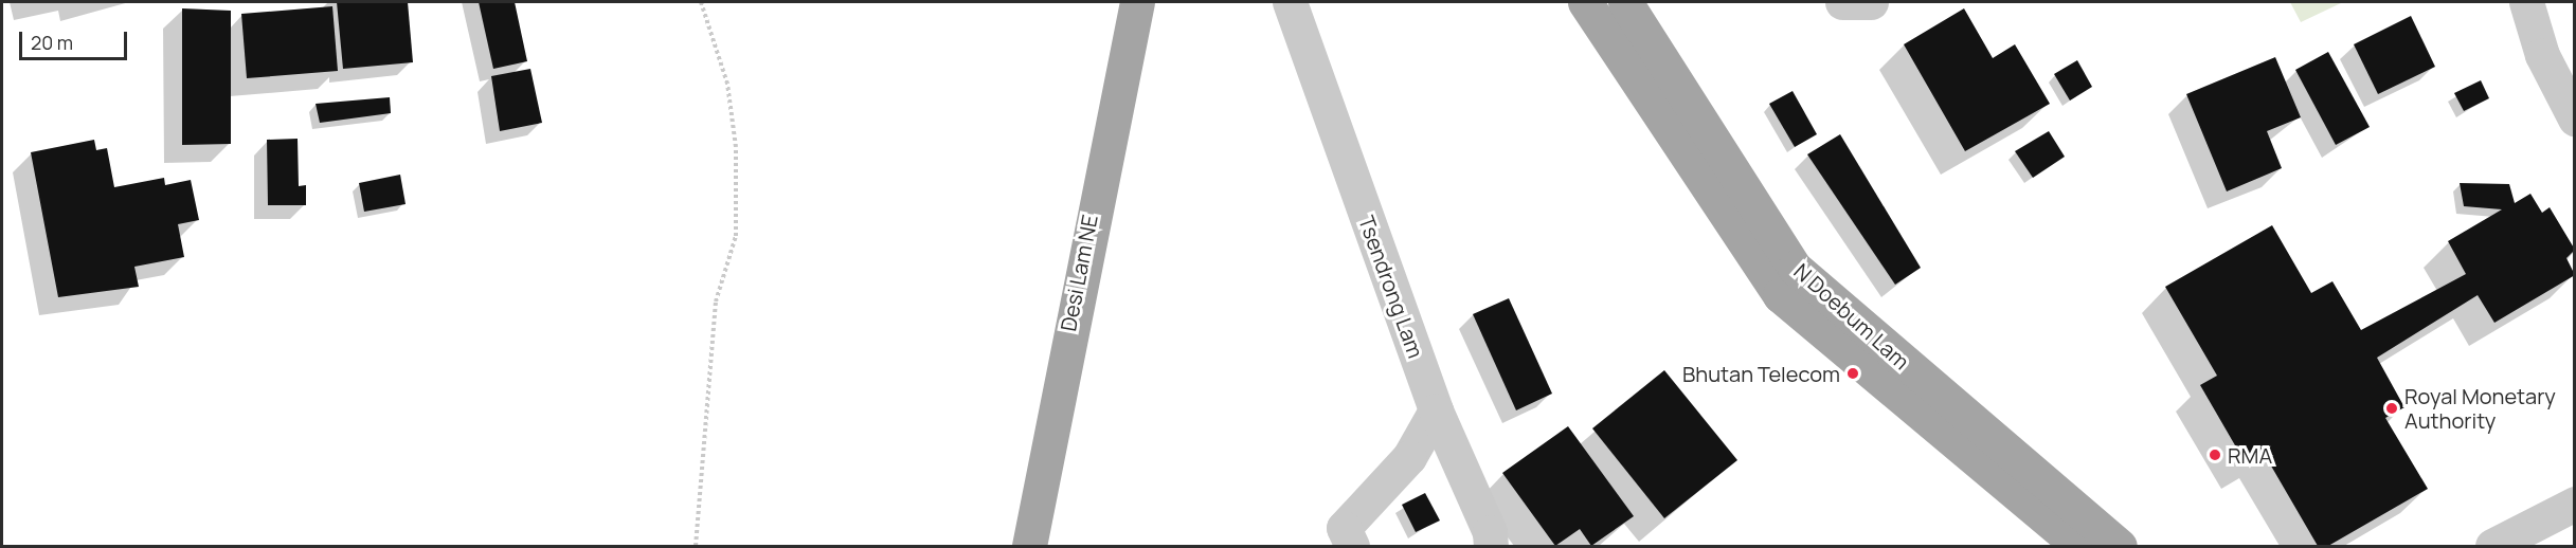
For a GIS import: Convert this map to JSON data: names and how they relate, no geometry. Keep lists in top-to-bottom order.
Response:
{
  "streets": {
    "main road": ["Desi Lam NE", "N Doebum Lam"],
    "lane": ["Tsendrong Lam"]
  },
  "places": ["Bhutan Telecom", "Royal Monetary Authority", "RMA"],
  "scale_bar": "20 m"
}
